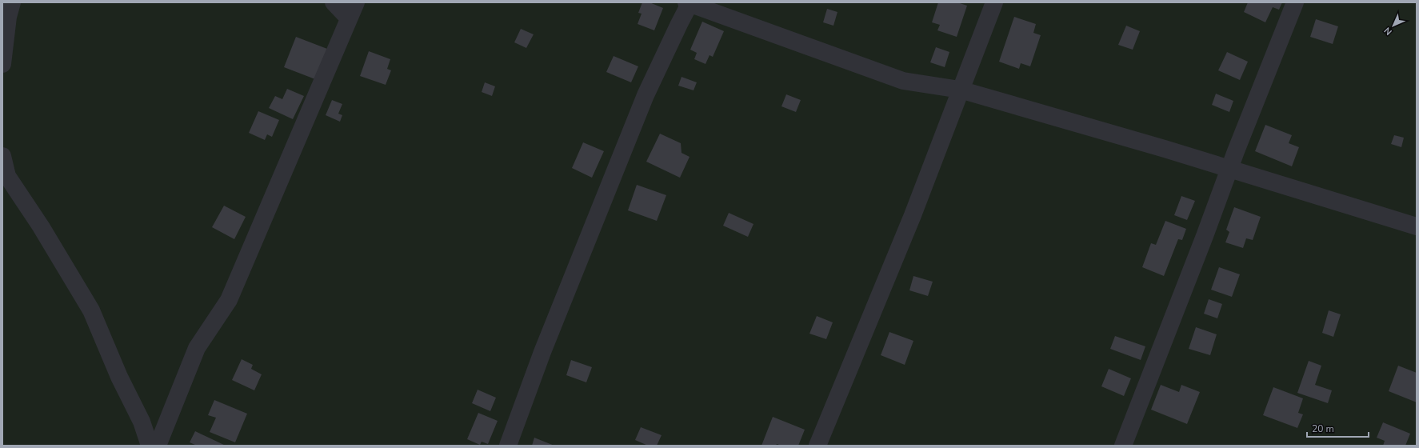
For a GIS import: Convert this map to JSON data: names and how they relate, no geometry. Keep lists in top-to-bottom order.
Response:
{
  "scale_bar": "20 m",
  "north": "bottom left"
}
